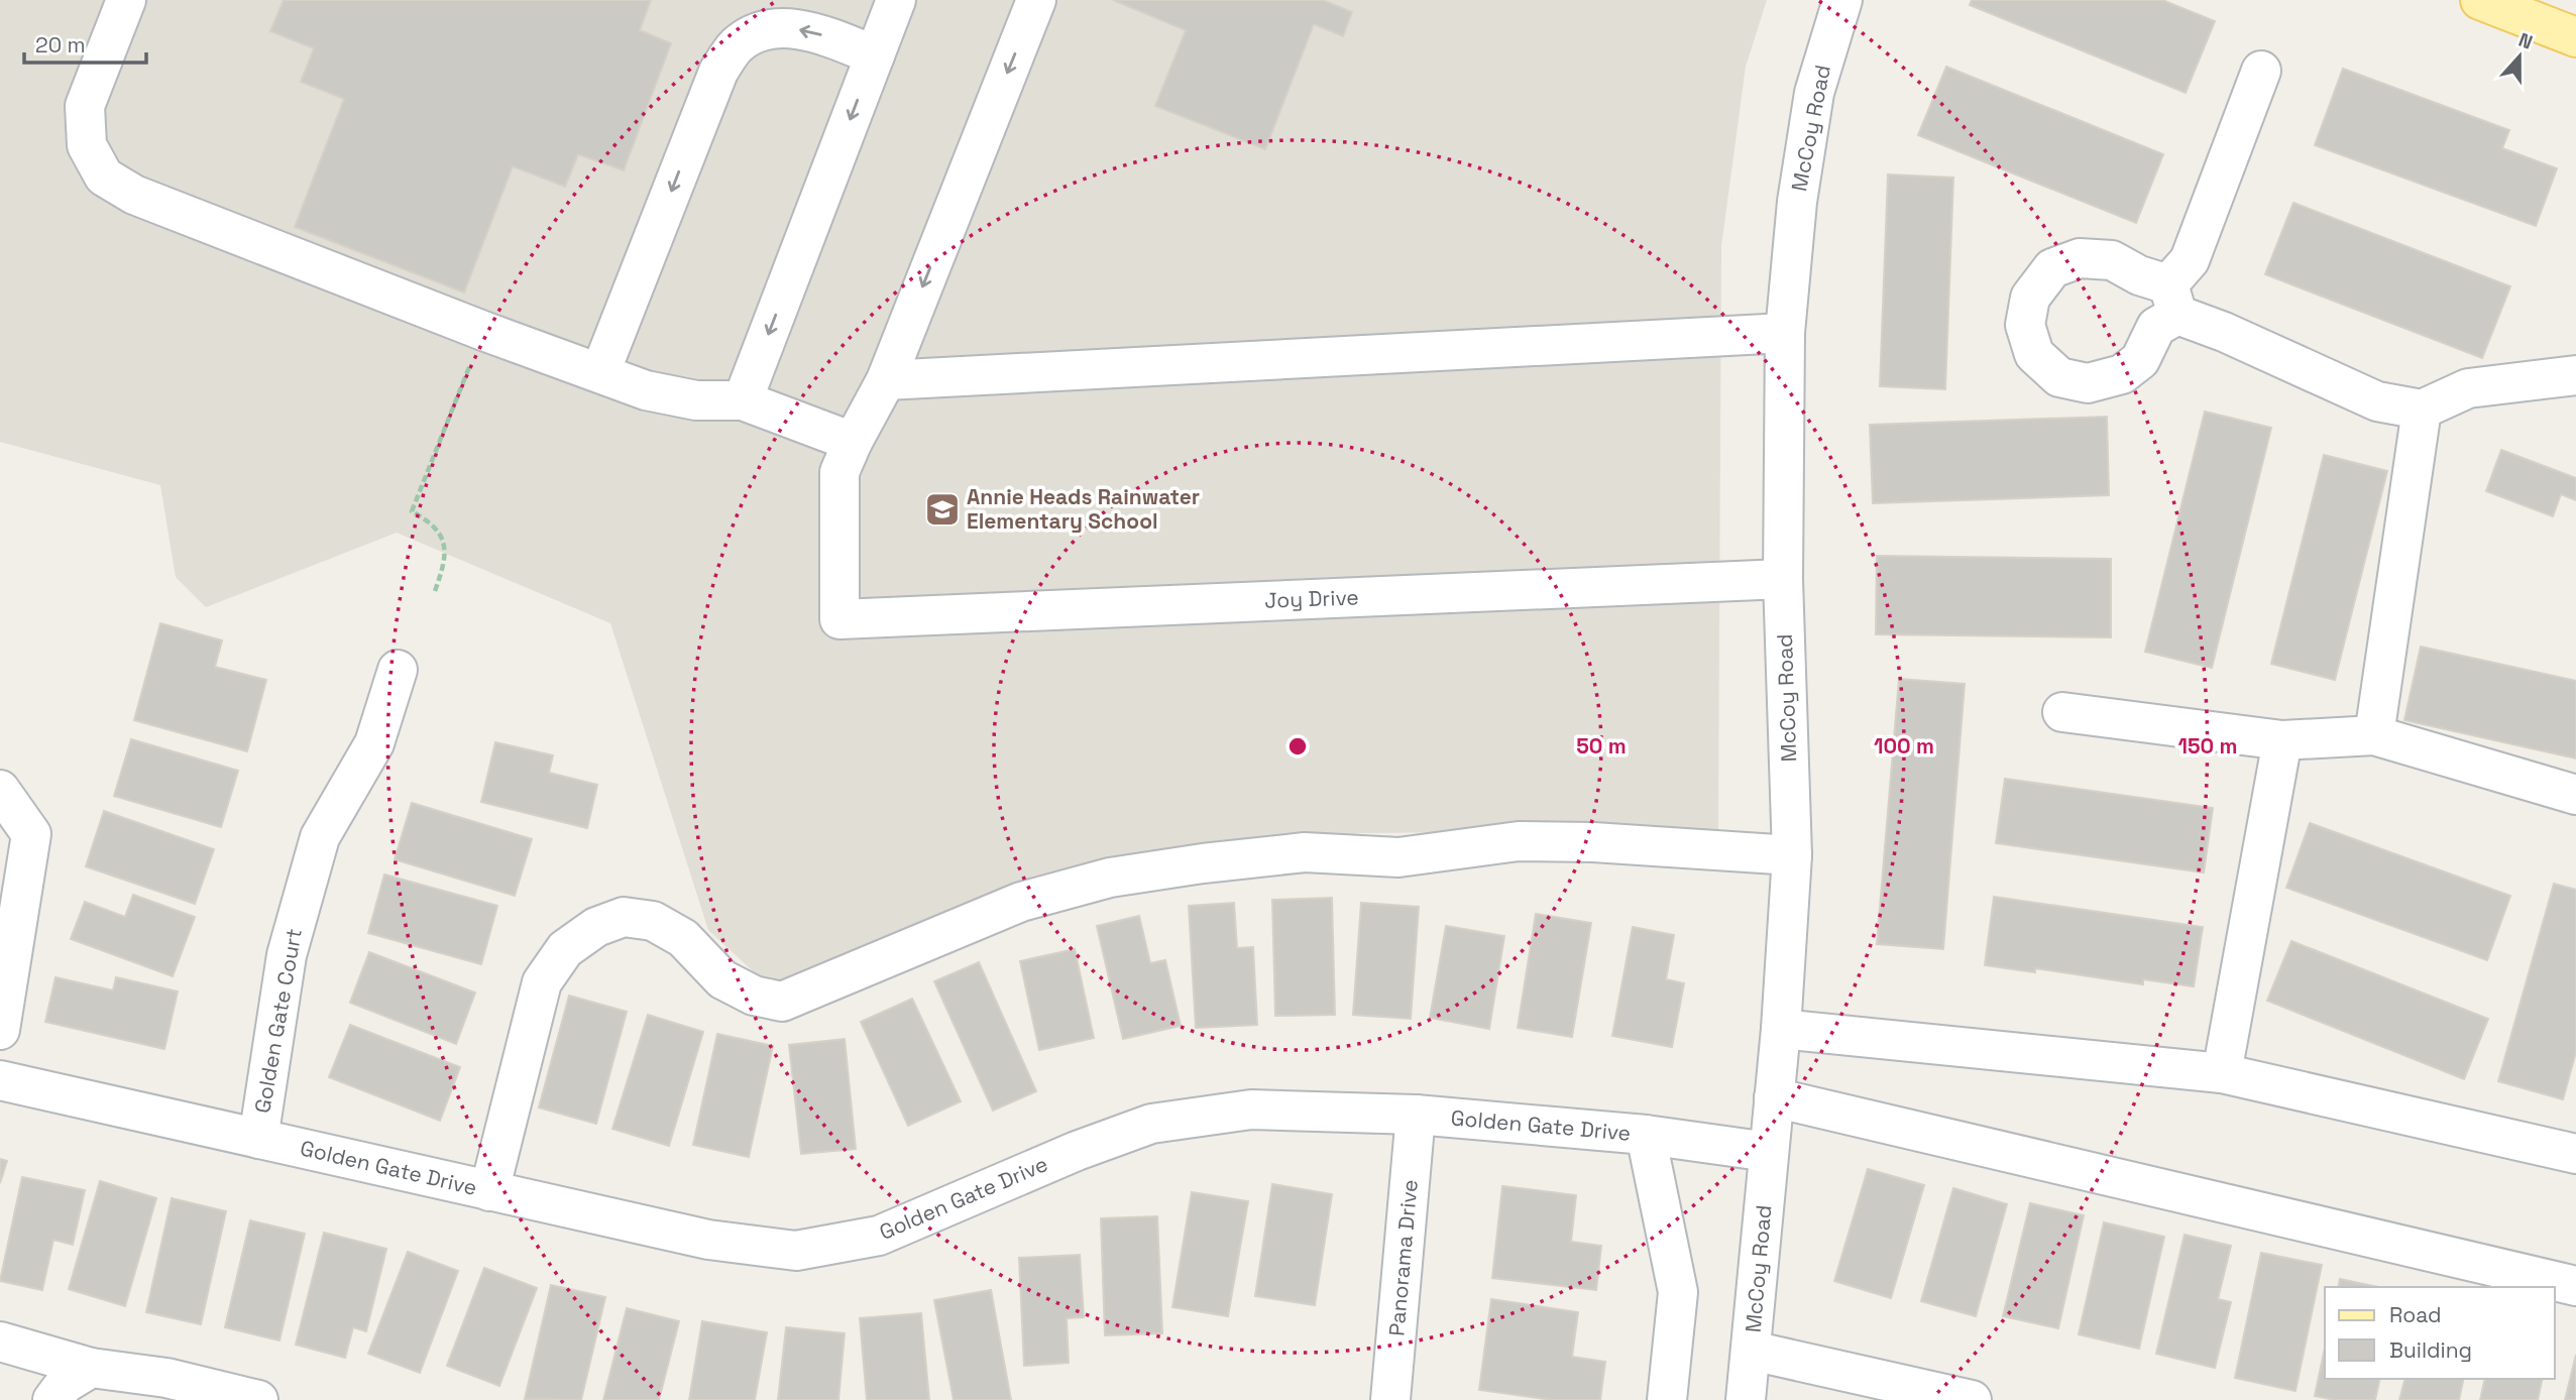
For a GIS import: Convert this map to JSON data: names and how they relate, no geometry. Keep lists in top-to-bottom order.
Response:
{
  "streets": {
    "street": [
      "McCoy Road",
      "Joy Drive",
      "Golden Gate Court",
      "Golden Gate Drive",
      "Panorama Drive"
    ]
  },
  "crossings": [
    ["McCoy Road", "Joy Drive"],
    ["McCoy Road", "Golden Gate Drive"],
    ["Golden Gate Court", "Golden Gate Drive"],
    ["Golden Gate Drive", "Panorama Drive"]
  ],
  "places": {
    "school or university": ["Annie Heads Rainwater Elementary School"]
  },
  "legend": ["Road", "Building"],
  "scale_bar": "20 m",
  "north": "top",
  "rings": ["50 m", "100 m", "150 m"]
}
